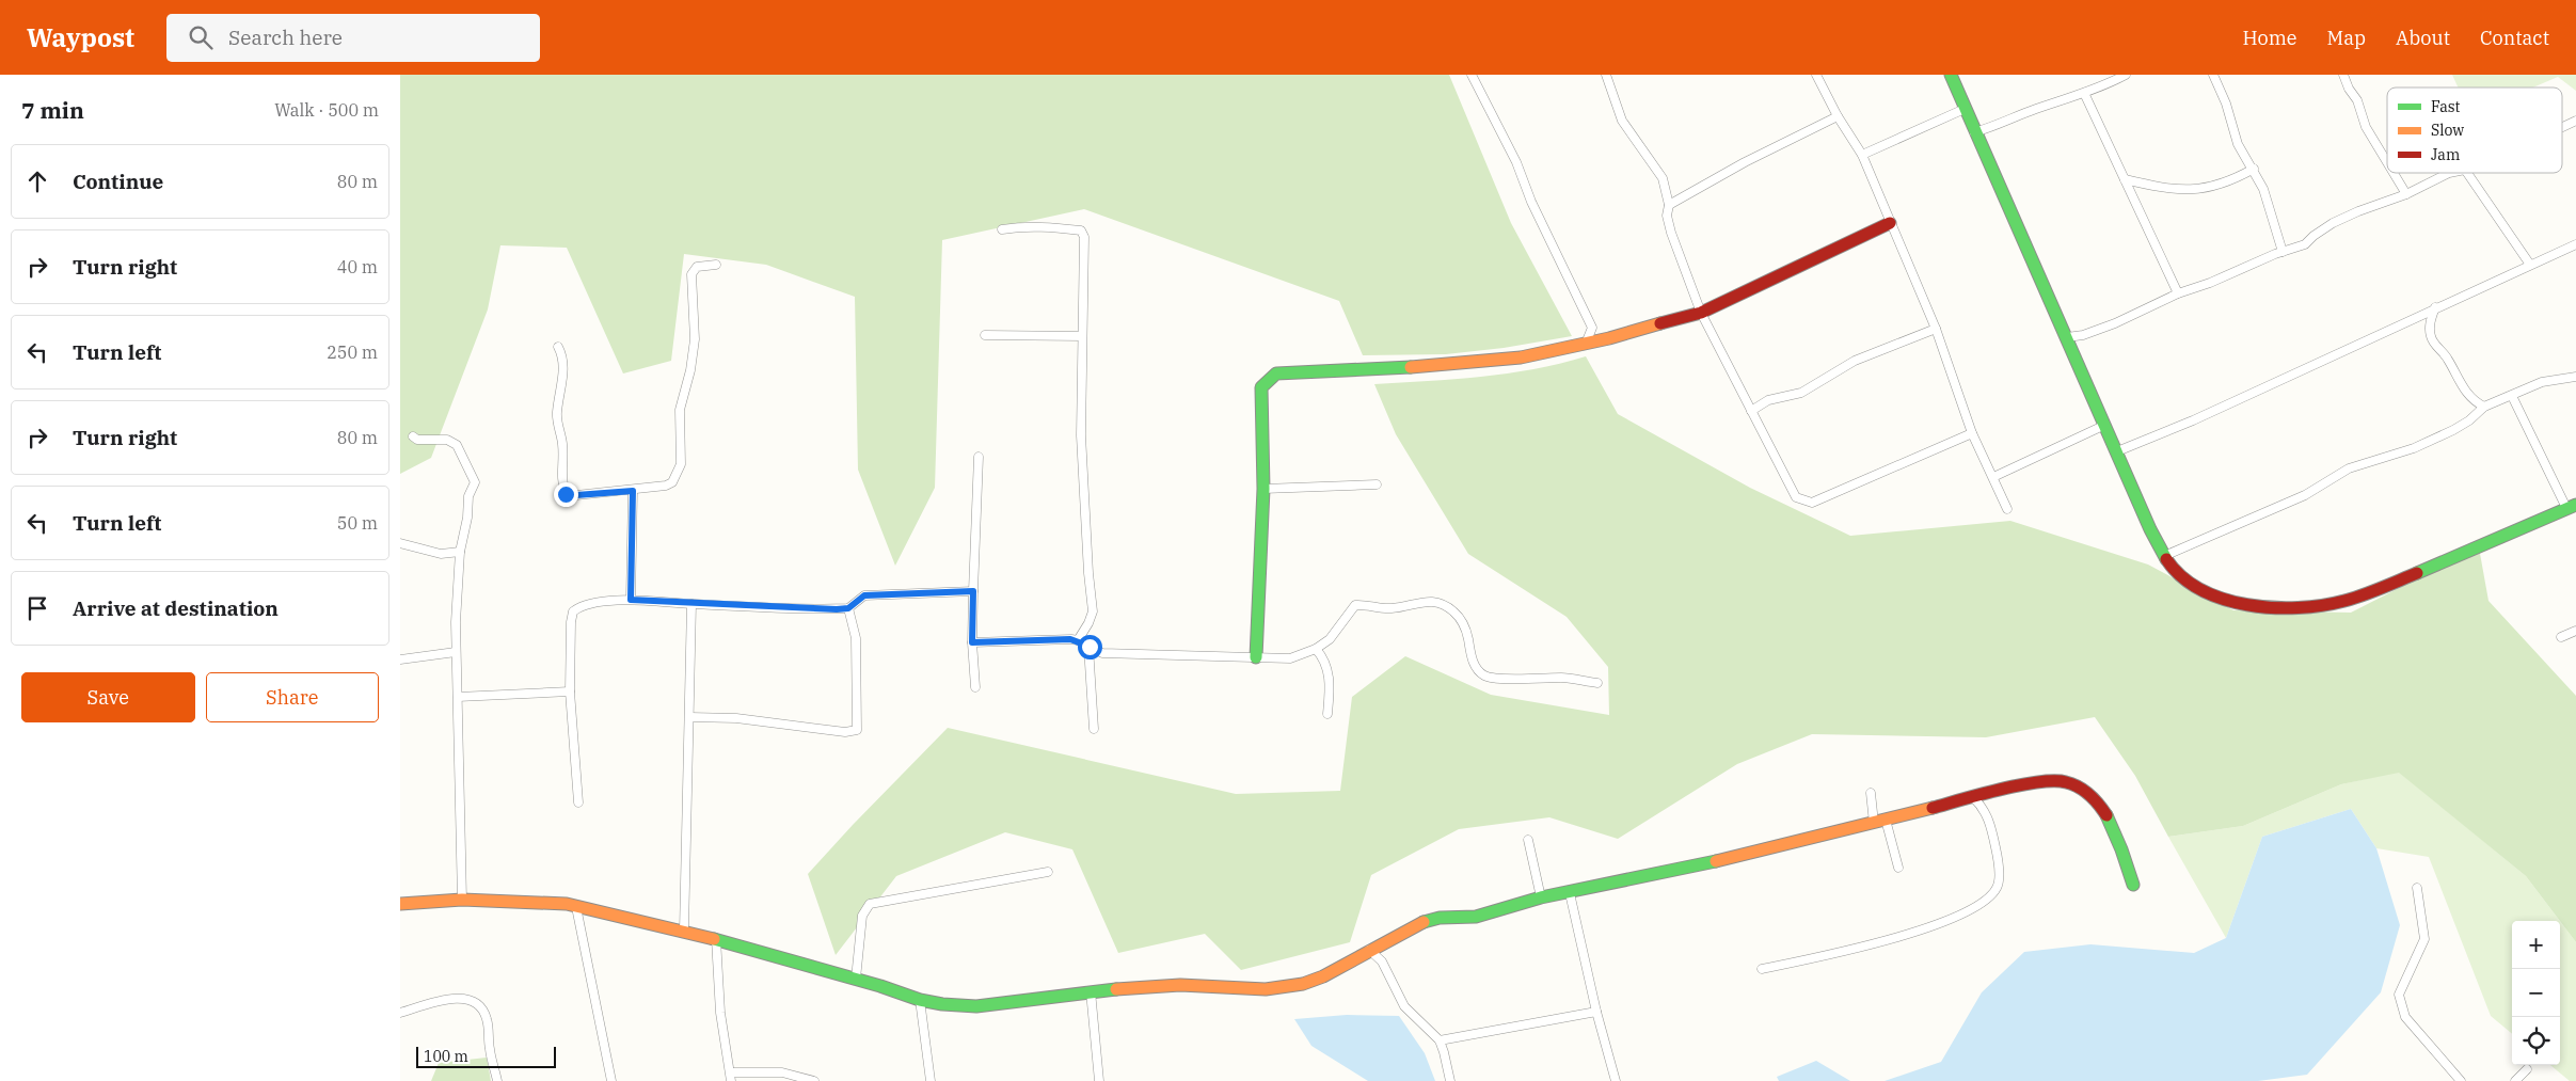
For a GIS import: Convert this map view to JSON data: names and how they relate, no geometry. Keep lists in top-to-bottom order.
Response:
{
  "legend": ["Fast", "Slow", "Jam"],
  "scale_bar": "100 m",
  "page": {
    "header": "Waypost",
    "search": "Search here",
    "nav": [
      "Home",
      "Map",
      "About",
      "Contact"
    ],
    "heading": ["7 min", "Walk · 500 m"],
    "list": [
      ["Continue", "80 m"],
      ["Turn right", "40 m"],
      ["Turn left", "250 m"],
      ["Turn right", "80 m"],
      ["Turn left", "50 m"],
      "Arrive at destination"
    ],
    "buttons": ["Save", "Share"],
    "map_buttons": ["+", "−"],
    "scale": "100 m"
  }
}
